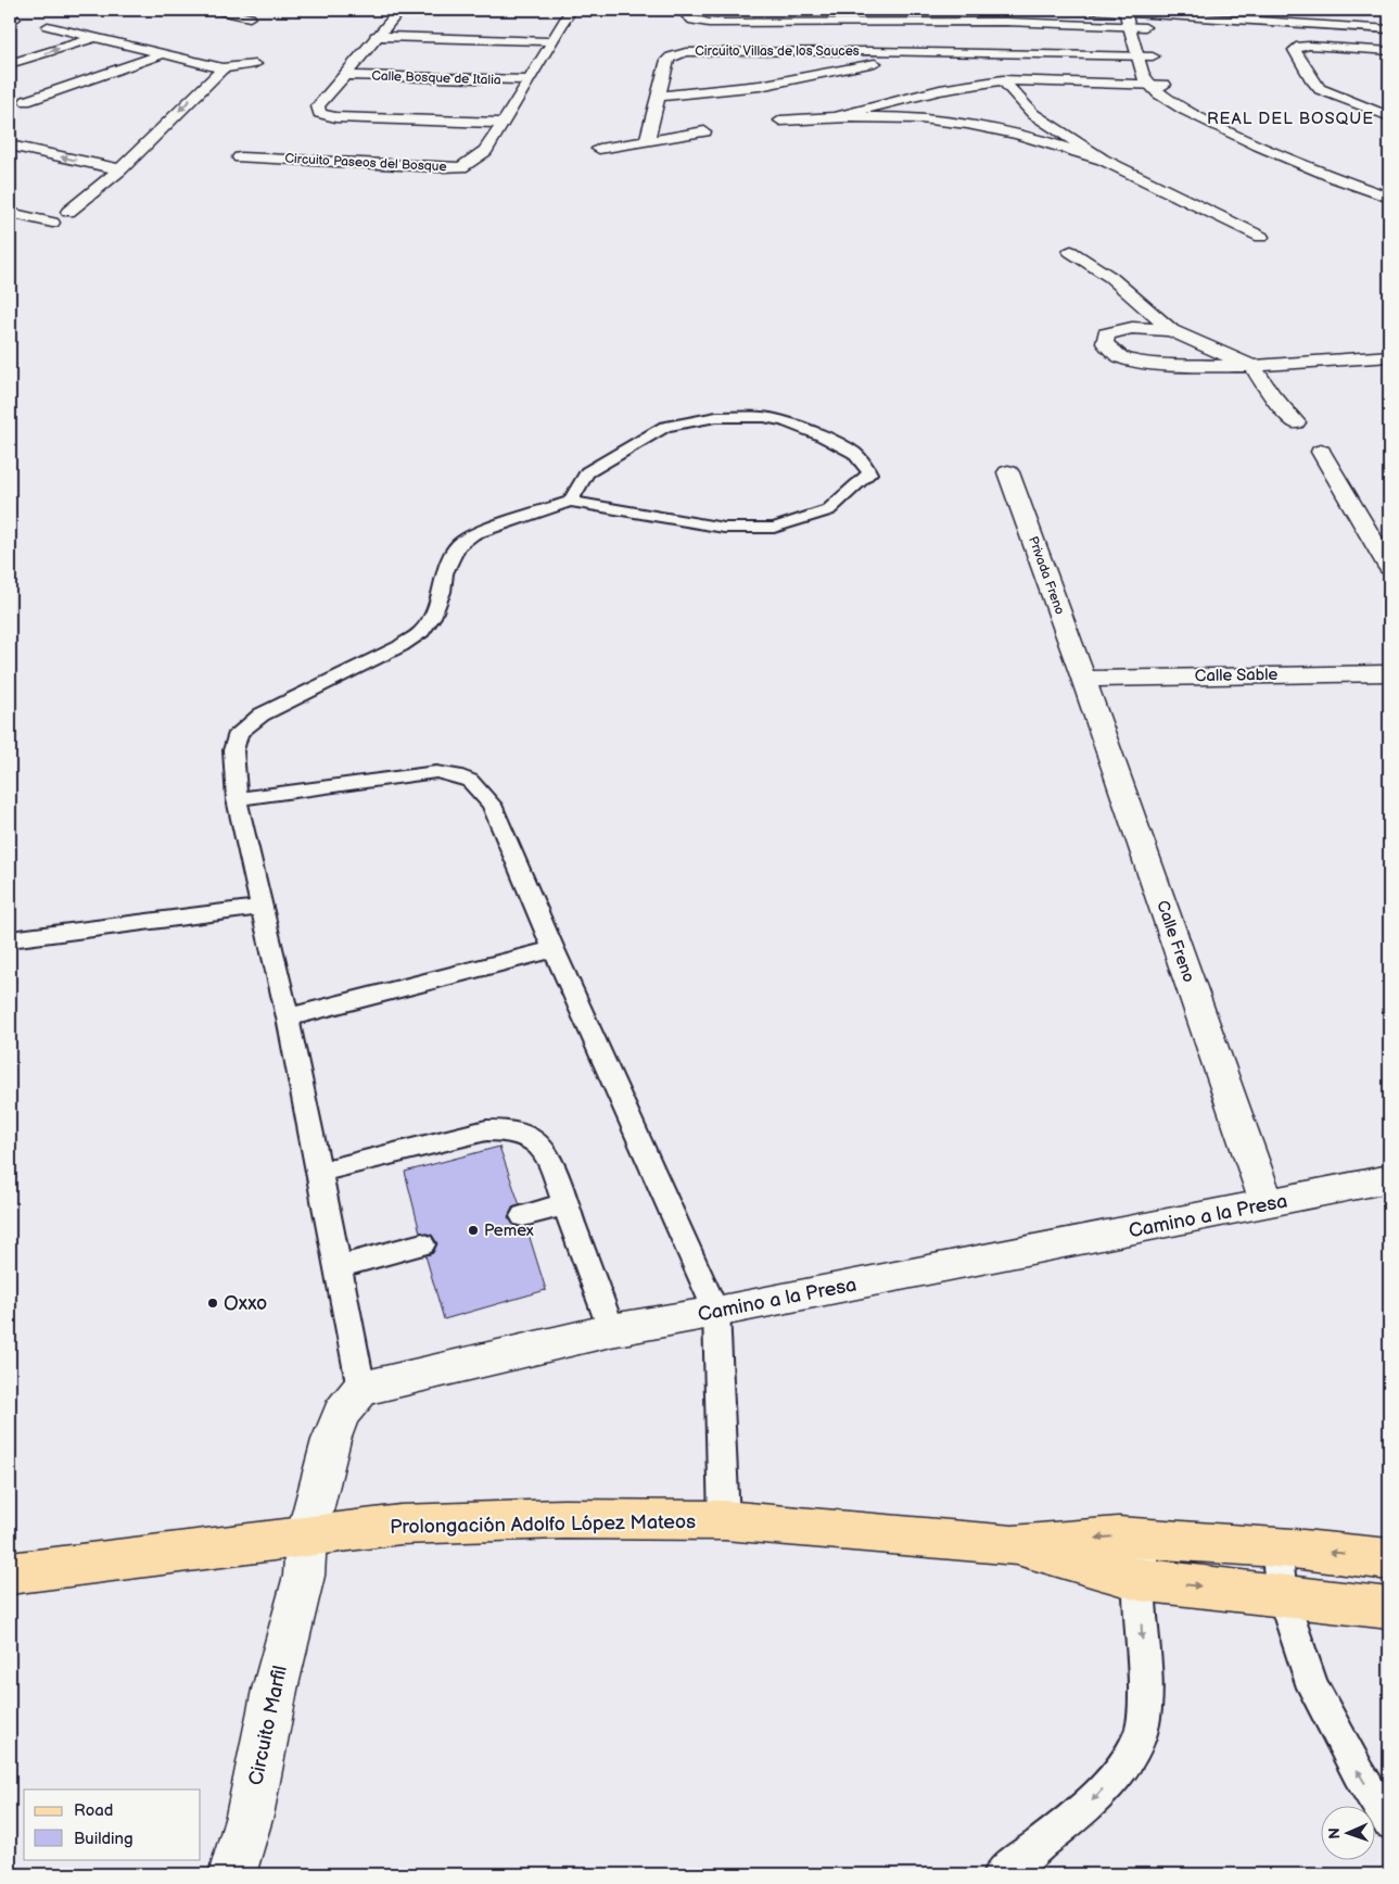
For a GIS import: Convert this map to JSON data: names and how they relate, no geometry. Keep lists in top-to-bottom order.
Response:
{
  "streets": {
    "main road": ["Prolongación Adolfo López Mateos"],
    "street": [
      "Circuito Villas de los Sauces",
      "Calle Bosque de Italia",
      "Circuito Paseos del Bosque",
      "Privada Freno",
      "Calle Sable",
      "Calle Freno",
      "Camino a la Presa",
      "Circuito Marfil"
    ]
  },
  "crossings": [
    ["Calle Bosque de Italia", "Circuito Paseos del Bosque"],
    ["Privada Freno", "Calle Sable"],
    ["Privada Freno", "Calle Freno"],
    ["Calle Sable", "Calle Freno"],
    ["Calle Freno", "Camino a la Presa"],
    ["Prolongación Adolfo López Mateos", "Circuito Marfil"]
  ],
  "districts": ["REAL DEL BOSQUE"],
  "places": ["Pemex", "Oxxo"],
  "legend": ["Road", "Building"],
  "north": "left"
}
